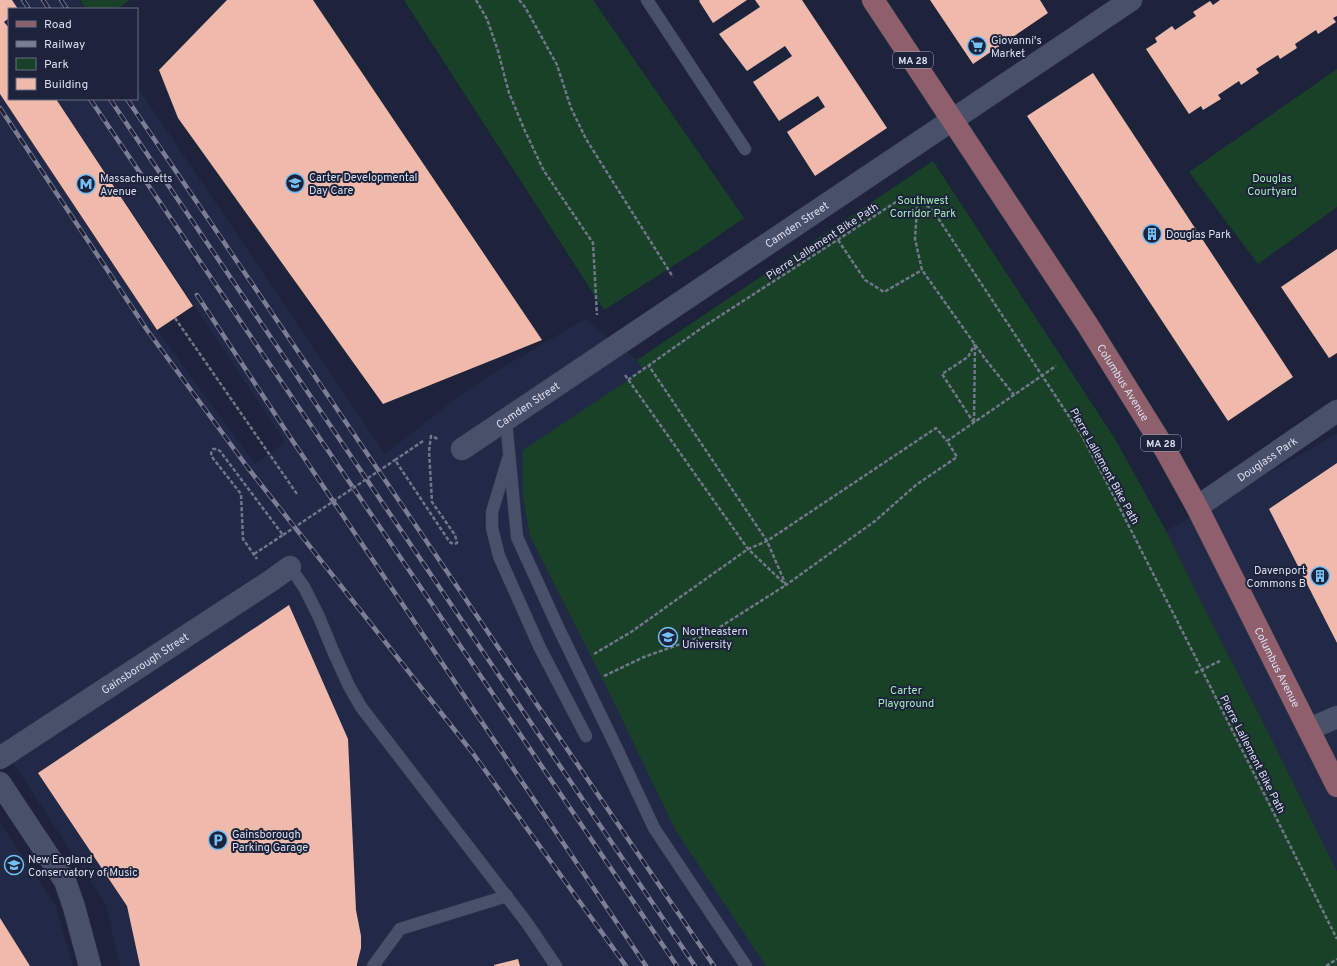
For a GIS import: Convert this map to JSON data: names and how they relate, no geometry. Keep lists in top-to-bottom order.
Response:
{
  "streets": {
    "main road": ["MA 28", "Columbus Avenue"],
    "street": ["Camden Street", "Douglass Park", "Gainsborough Street"],
    "path": ["Pierre Lallement Bike Path"]
  },
  "crossings": [
    ["Camden Street", "Columbus Avenue"],
    ["Columbus Avenue", "Douglass Park"]
  ],
  "parks": ["Douglas Courtyard", "Southwest Corridor Park", "Carter Playground"],
  "places": {
    "supermarket": ["Giovanni's Market"],
    "school or university": ["Carter Developmental Day Care", "Northeastern University", "New England Conservatory of Music"],
    "metro station": ["Massachusetts Avenue"],
    "building": ["Douglas Park", "Davenport Commons B"],
    "parking": ["Gainsborough Parking Garage"]
  },
  "legend": [
    "Road",
    "Railway",
    "Park",
    "Building"
  ]
}
